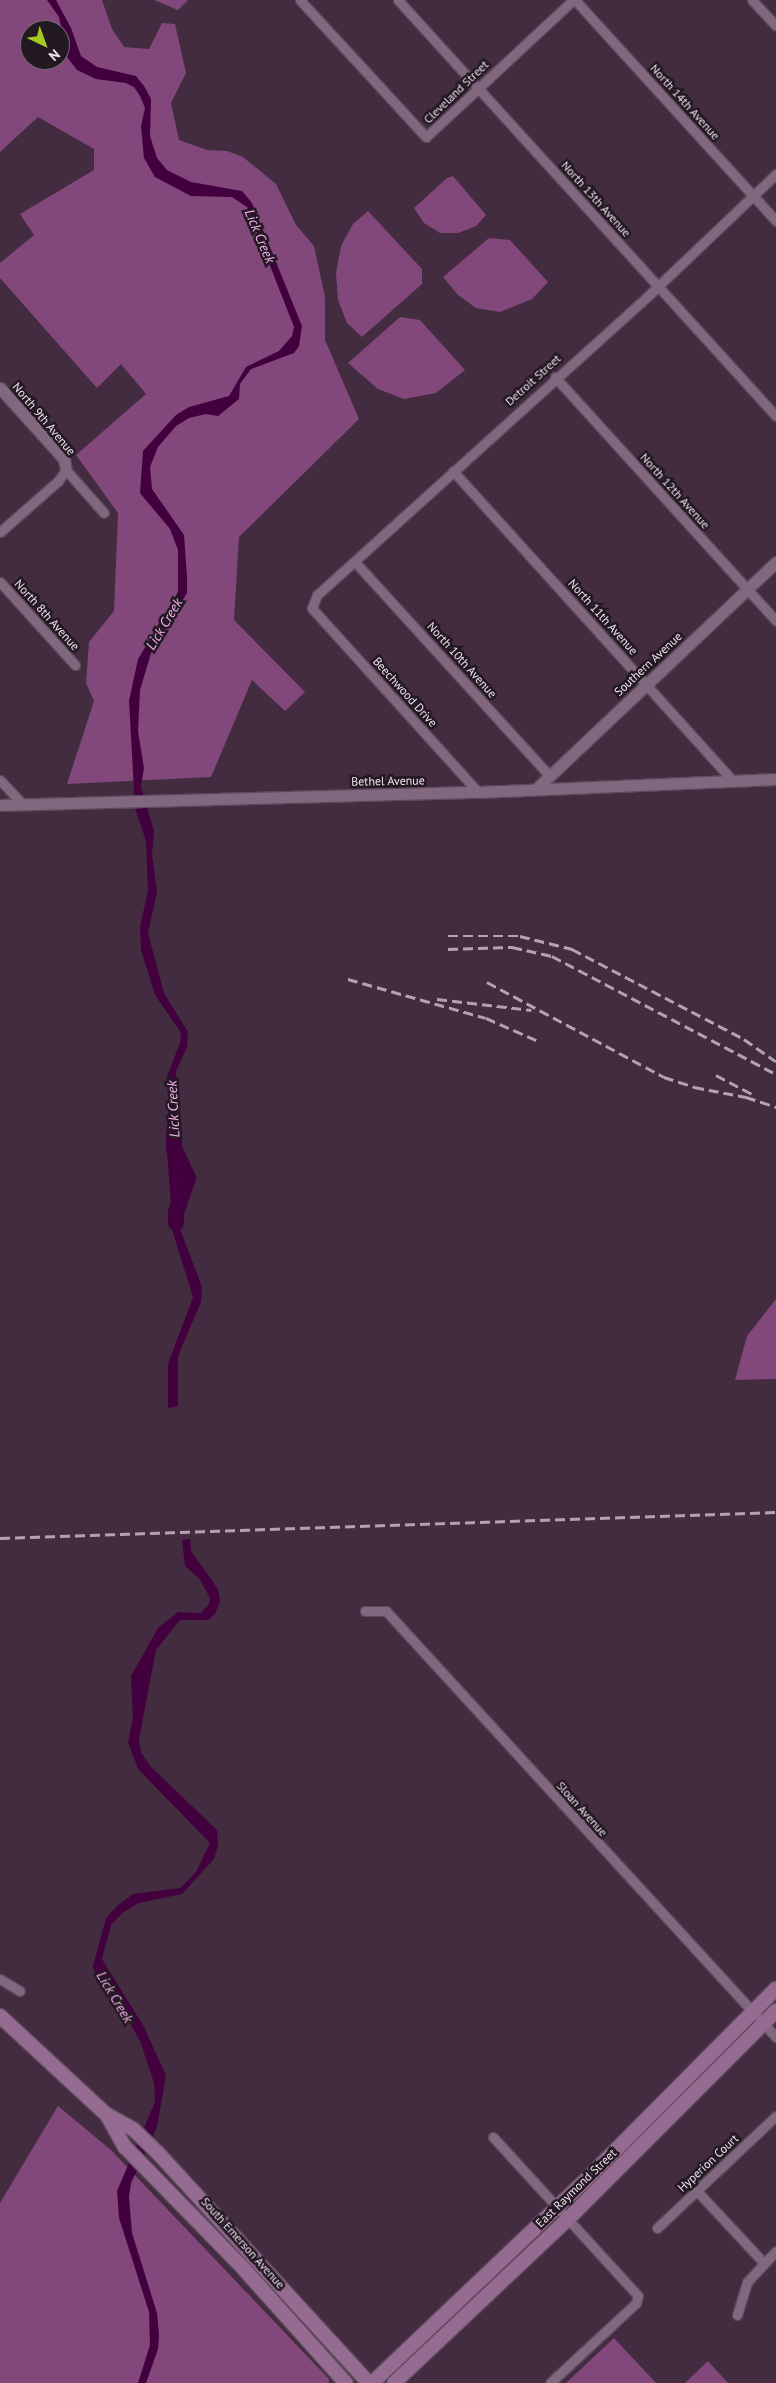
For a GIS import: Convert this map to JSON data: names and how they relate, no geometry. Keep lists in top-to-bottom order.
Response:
{
  "streets": {
    "main road": ["East Raymond Street", "South Emerson Avenue"],
    "street": [
      "Cleveland Street",
      "North 14th Avenue",
      "North 13th Avenue",
      "Detroit Street",
      "North 9th Avenue",
      "North 12th Avenue",
      "North 8th Avenue",
      "North 11th Avenue",
      "North 10th Avenue",
      "Southern Avenue",
      "Beechwood Drive",
      "Bethel Avenue",
      "Sloan Avenue",
      "Hyperion Court"
    ]
  },
  "crossings": [
    ["Cleveland Street", "North 14th Avenue"],
    ["Cleveland Street", "North 13th Avenue"],
    ["North 14th Avenue", "Detroit Street"],
    ["North 13th Avenue", "Detroit Street"],
    ["Detroit Street", "North 12th Avenue"],
    ["Detroit Street", "North 11th Avenue"],
    ["Detroit Street", "North 10th Avenue"],
    ["Detroit Street", "Beechwood Drive"],
    ["North 12th Avenue", "Southern Avenue"],
    ["North 11th Avenue", "Southern Avenue"],
    ["North 11th Avenue", "Bethel Avenue"],
    ["North 10th Avenue", "Southern Avenue"],
    ["Southern Avenue", "Bethel Avenue"],
    ["Beechwood Drive", "Bethel Avenue"],
    ["Sloan Avenue", "East Raymond Street"],
    ["East Raymond Street", "South Emerson Avenue"]
  ],
  "water": ["Lick Creek"],
  "north": "bottom right"
}
